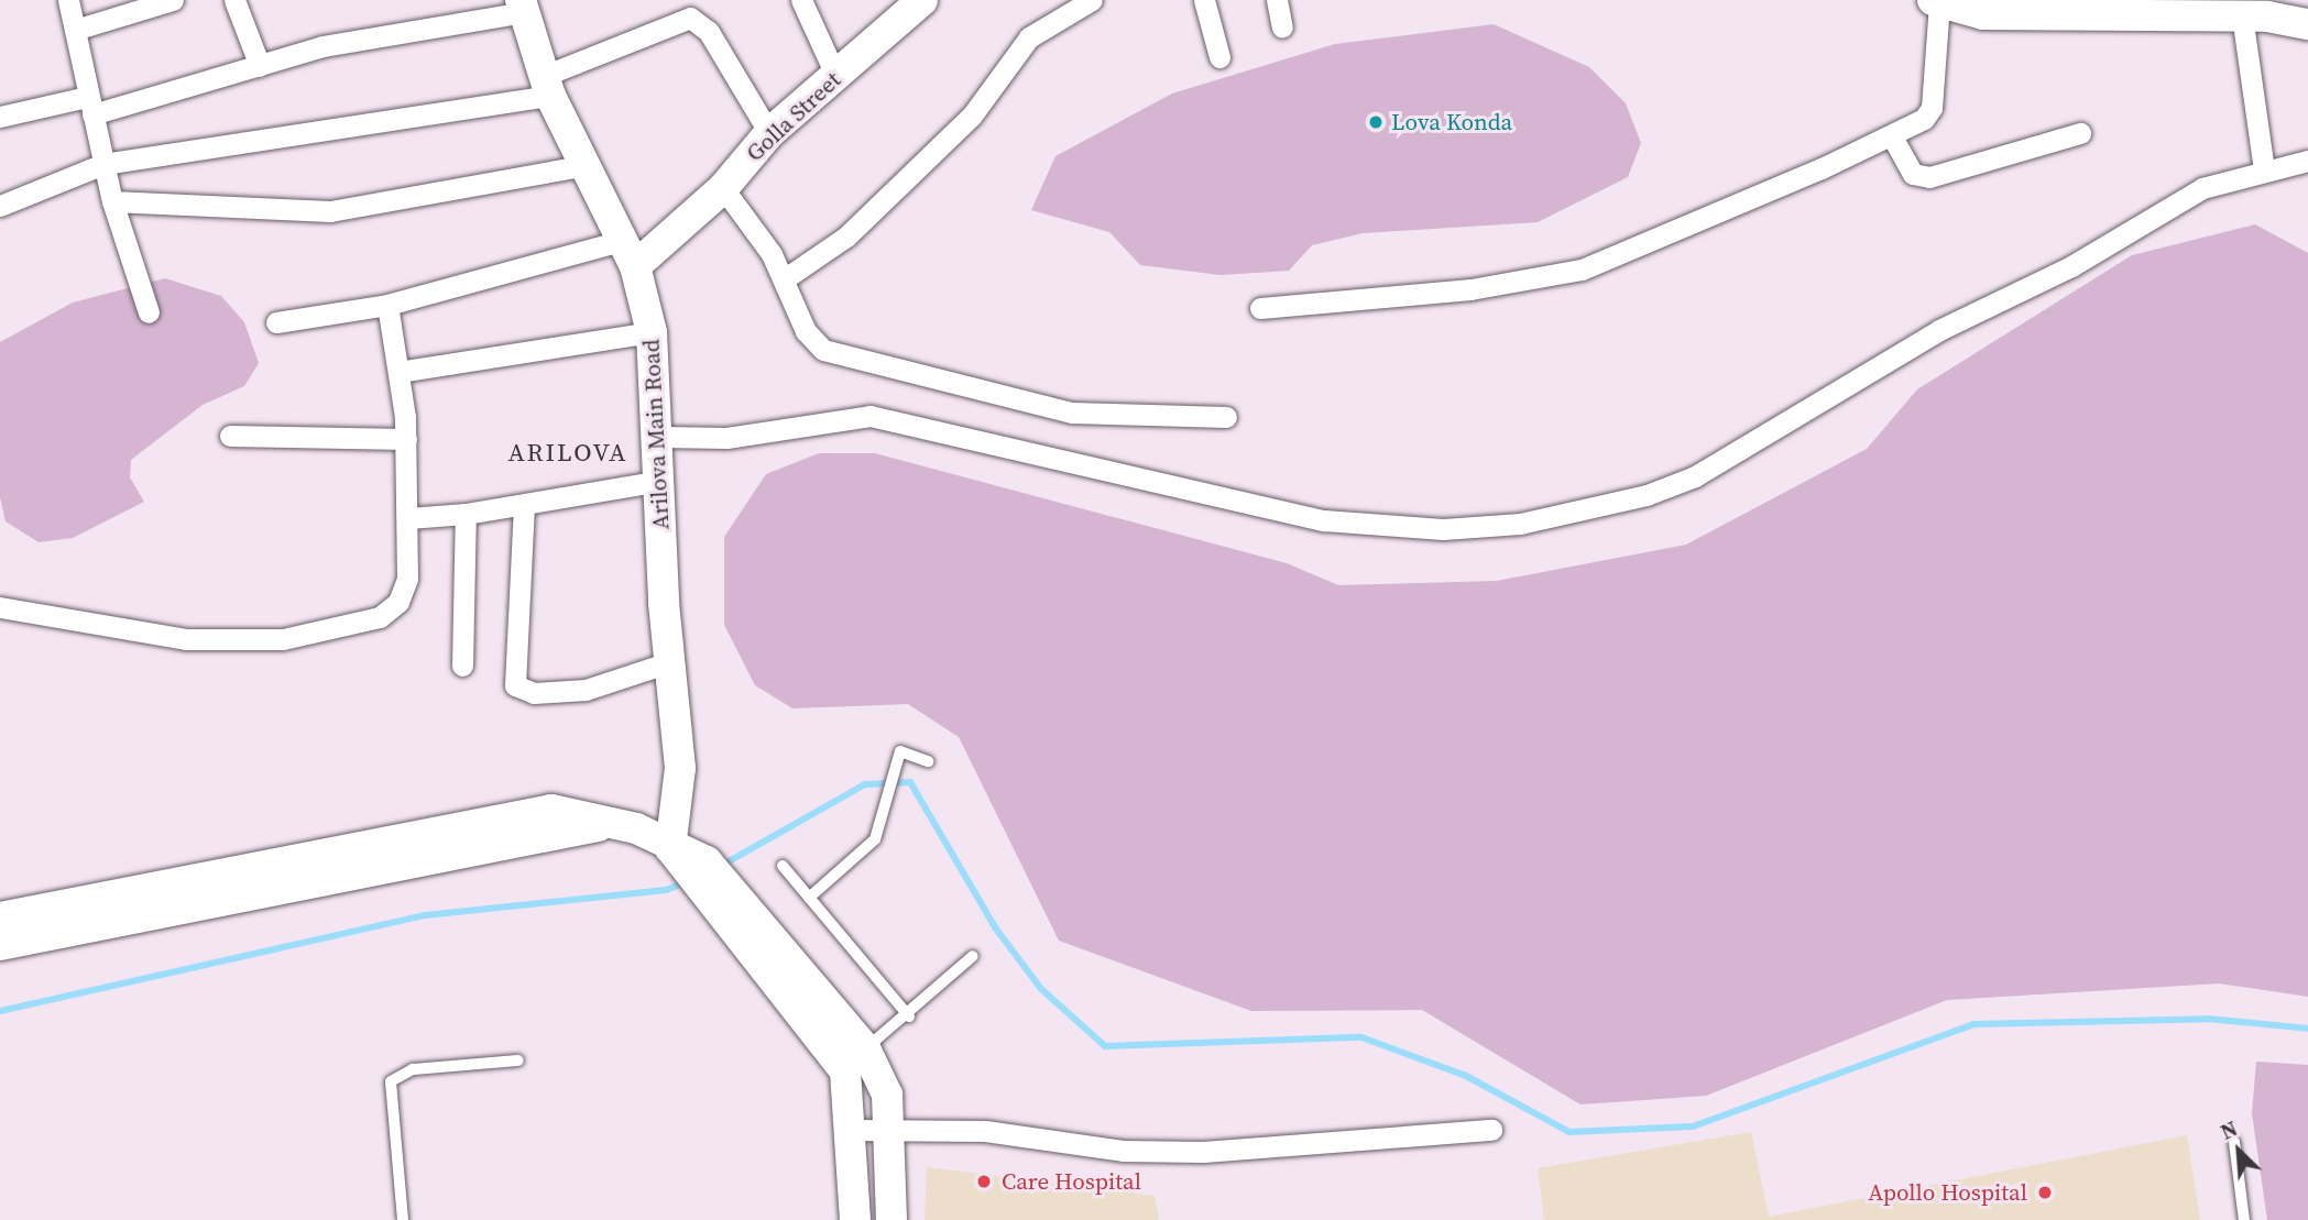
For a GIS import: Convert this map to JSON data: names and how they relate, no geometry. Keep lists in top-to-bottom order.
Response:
{
  "streets": {
    "street": ["Golla Street", "Arilova Main Road"]
  },
  "crossings": [
    ["Golla Street", "Arilova Main Road"]
  ],
  "districts": ["ARILOVA"],
  "places": ["Lova Konda", "Care Hospital", "Apollo Hospital"],
  "north": "top left"
}
